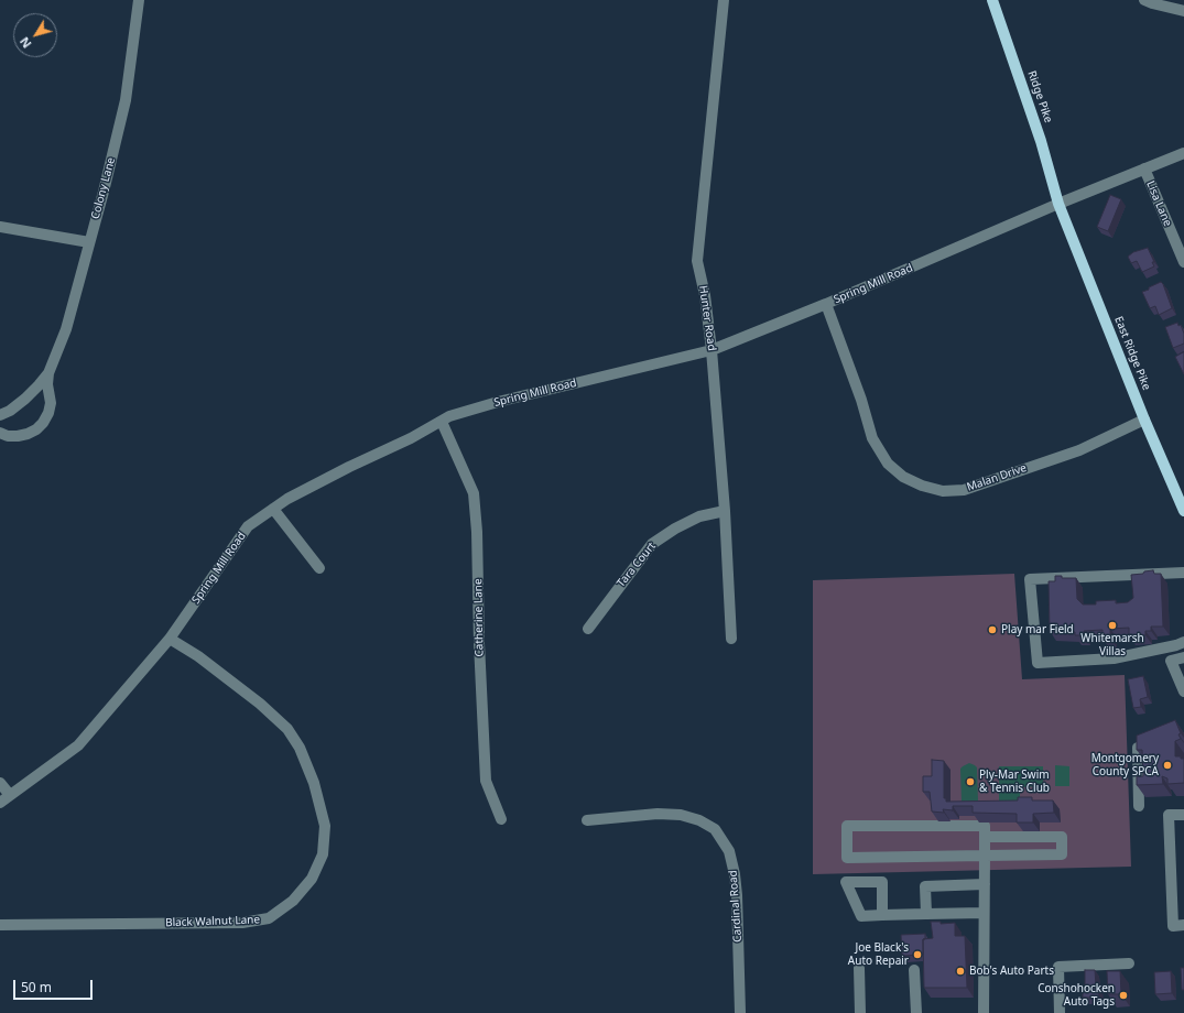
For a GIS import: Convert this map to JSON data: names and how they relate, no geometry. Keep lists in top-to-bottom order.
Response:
{
  "streets": {
    "main road": ["Ridge Pike", "East Ridge Pike"],
    "street": [
      "Colony Lane",
      "Lisa Lane",
      "Spring Mill Road",
      "Hunter Road",
      "Malan Drive",
      "Tara Court",
      "Catherine Lane",
      "Cardinal Road",
      "Black Walnut Lane"
    ]
  },
  "crossings": [
    ["Ridge Pike", "Spring Mill Road"],
    ["Ridge Pike", "East Ridge Pike"],
    ["Lisa Lane", "Spring Mill Road"],
    ["Spring Mill Road", "Hunter Road"],
    ["Spring Mill Road", "East Ridge Pike"],
    ["Spring Mill Road", "Malan Drive"],
    ["Spring Mill Road", "Catherine Lane"],
    ["Spring Mill Road", "Black Walnut Lane"],
    ["Hunter Road", "Tara Court"],
    ["East Ridge Pike", "Malan Drive"]
  ],
  "places": [
    "Whitemarsh Villas",
    "Play mar Field",
    "Montgomery County SPCA",
    "Ply-Mar Swim & Tennis Club",
    "Joe Black's Auto Repair",
    "Bob's Auto Parts",
    "Conshohocken Auto Tags"
  ],
  "scale_bar": "50 m",
  "north": "bottom left"
}
